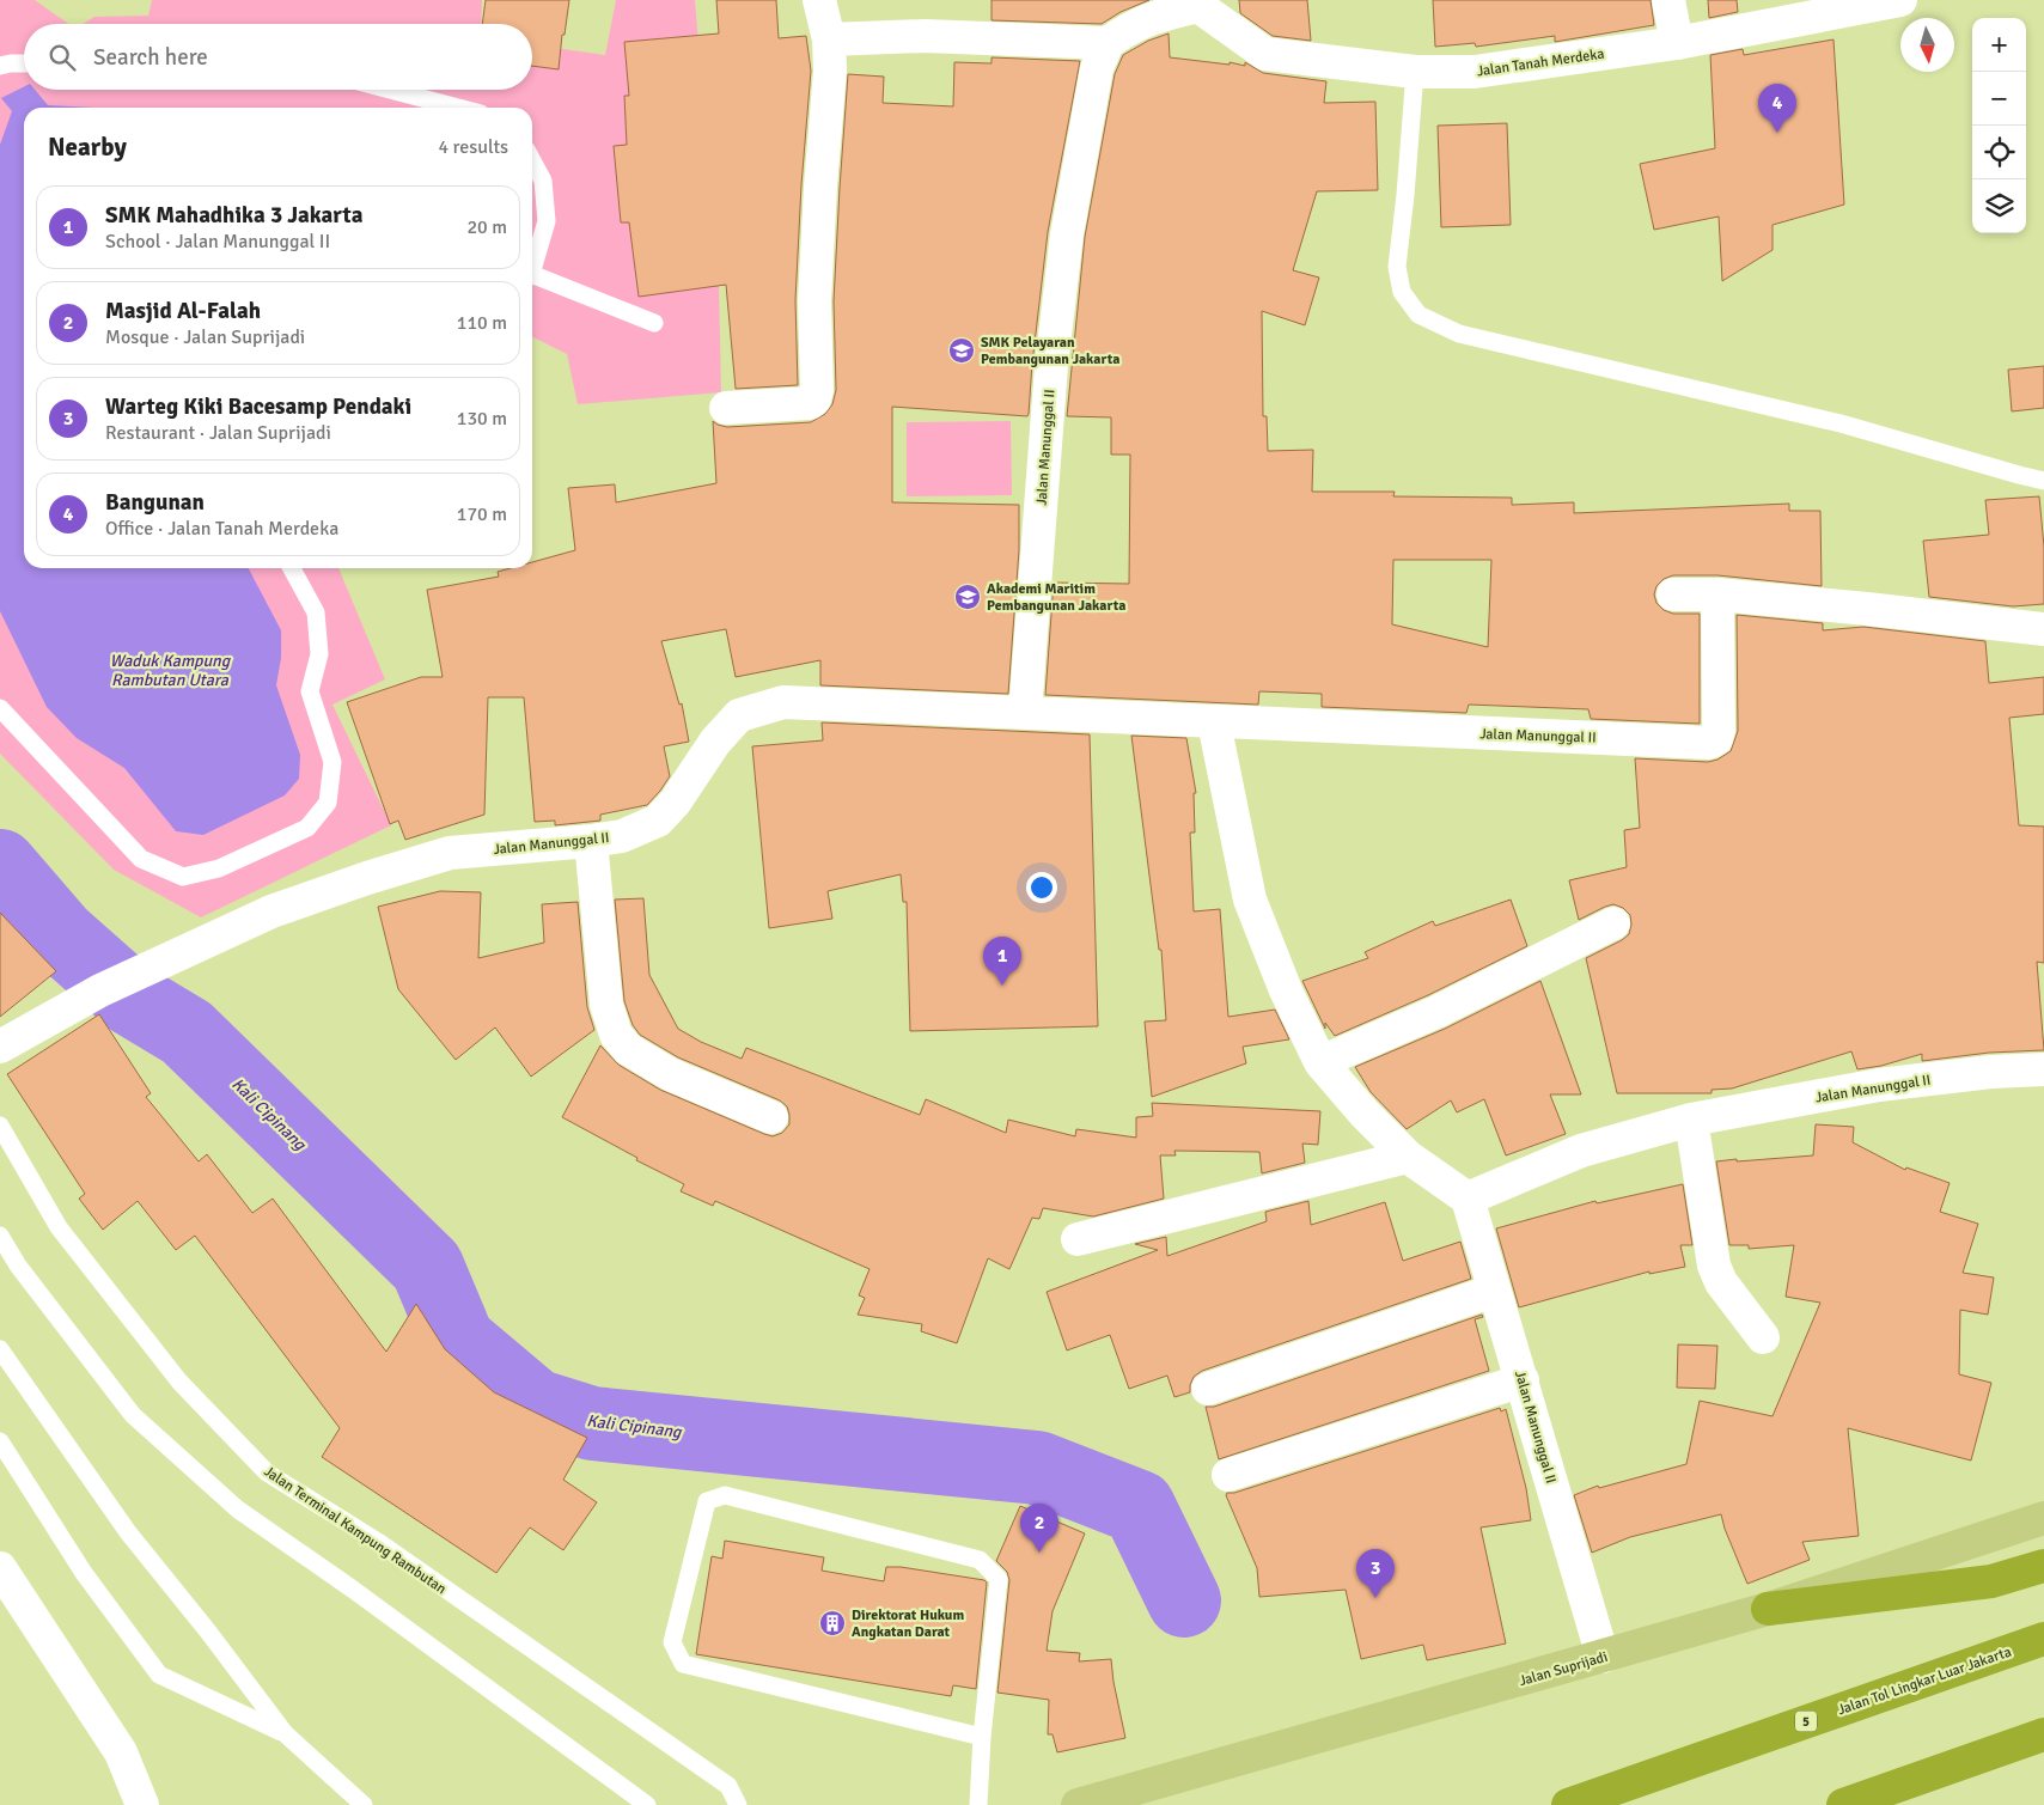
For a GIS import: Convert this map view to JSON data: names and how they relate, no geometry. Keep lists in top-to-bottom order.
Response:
{
  "streets": {
    "highway": ["Jalan Tol Lingkar Luar Jakarta", "5"],
    "main road": ["Jalan Suprijadi"],
    "street": ["Jalan Tanah Merdeka", "Jalan Manunggal II"],
    "lane": ["Jalan Terminal Kampung Rambutan"]
  },
  "crossings": [
    ["Jalan Manunggal II", "Jalan Suprijadi"]
  ],
  "water": ["Waduk Kampung Rambutan Utara", "Kali Cipinang"],
  "places": {
    "school or university": ["SMK Pelayaran Pembangunan Jakarta", "Akademi Maritim Pembangunan Jakarta"],
    "building": ["Direktorat Hukum Angkatan Darat"]
  },
  "north": "bottom",
  "page": {
    "map_buttons": ["+", "−"],
    "search": "Search here",
    "pins": [
      "4",
      "1",
      "2",
      "3"
    ],
    "heading": ["Nearby", "4 results"],
    "list": [
      {
        "mark": "1",
        "name": "SMK Mahadhika 3 Jakarta",
        "note": "School · Jalan Manunggal II",
        "value": "20 m"
      },
      {
        "mark": "2",
        "name": "Masjid Al-Falah",
        "note": "Mosque · Jalan Suprijadi",
        "value": "110 m"
      },
      {
        "mark": "3",
        "name": "Warteg Kiki Bacesamp Pendaki",
        "note": "Restaurant · Jalan Suprijadi",
        "value": "130 m"
      },
      {
        "mark": "4",
        "name": "Bangunan",
        "note": "Office · Jalan Tanah Merdeka",
        "value": "170 m"
      }
    ]
  }
}
